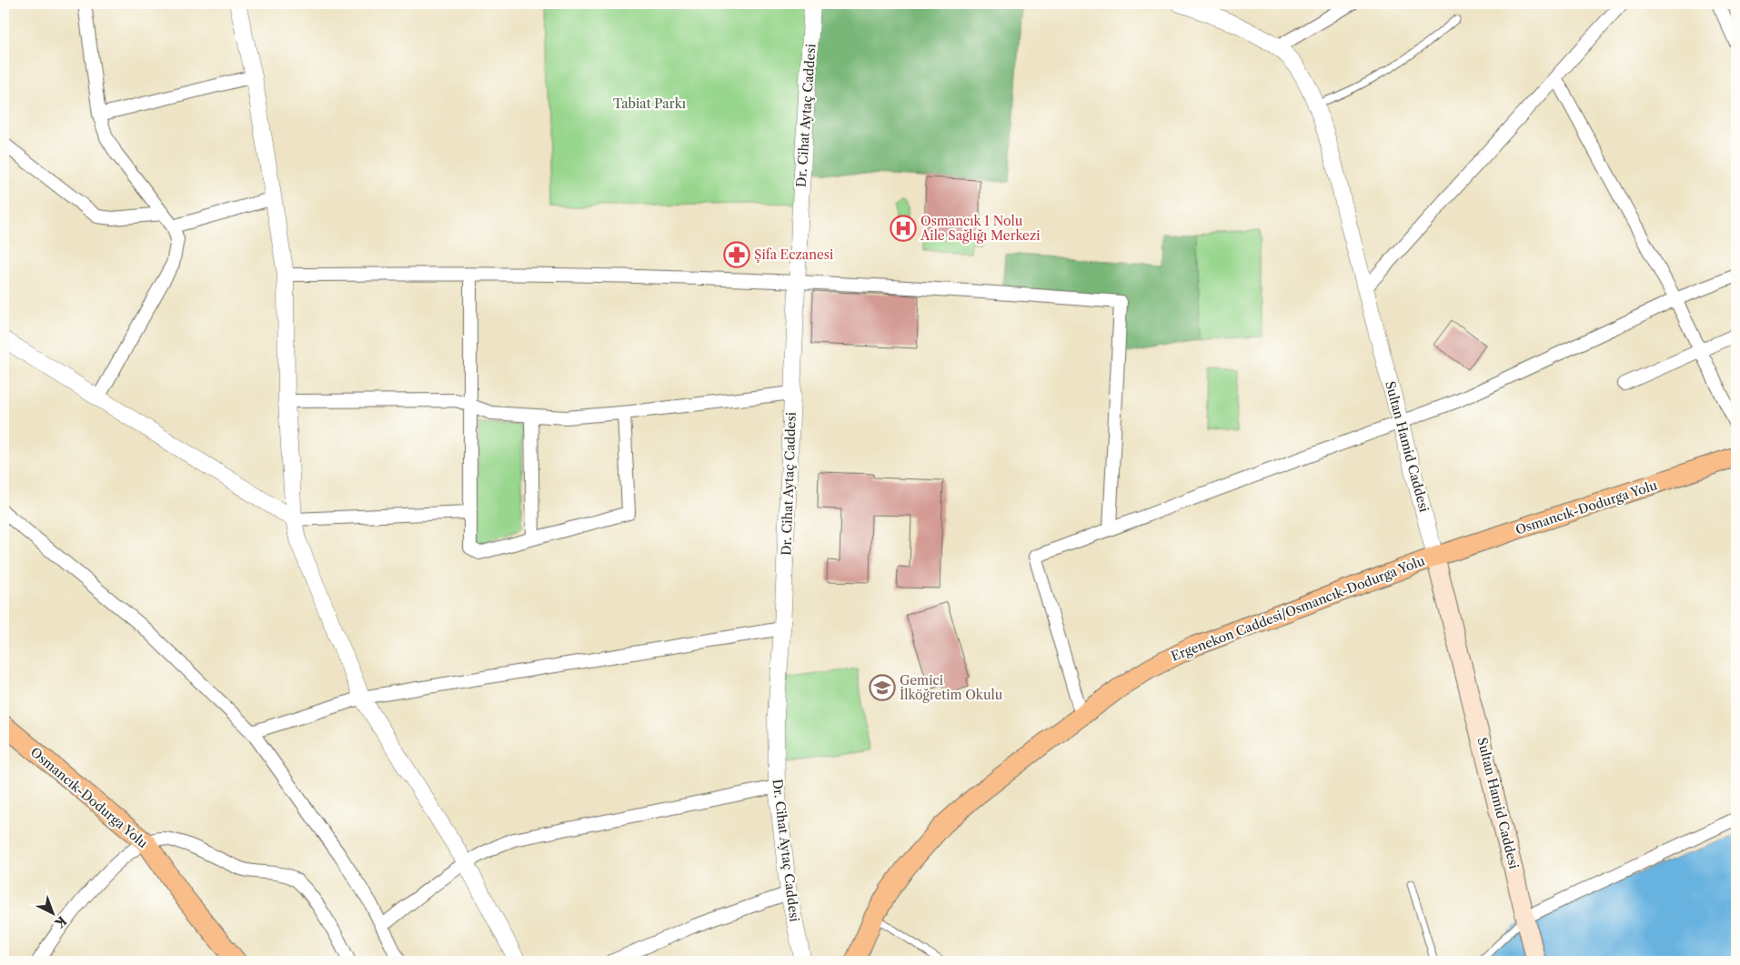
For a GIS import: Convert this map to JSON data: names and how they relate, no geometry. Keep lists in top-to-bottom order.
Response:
{
  "streets": {
    "main road": ["Sultan Hamid Caddesi", "Osmancık-Dodurga Yolu", "Ergenekon Caddesi/Osmancık-Dodurga Yolu"],
    "street": ["Dr. Cihat Aytaç Caddesi"]
  },
  "crossings": [
    ["Sultan Hamid Caddesi", "Osmancık-Dodurga Yolu"],
    ["Sultan Hamid Caddesi", "Ergenekon Caddesi/Osmancık-Dodurga Yolu"],
    ["Osmancık-Dodurga Yolu", "Ergenekon Caddesi/Osmancık-Dodurga Yolu"]
  ],
  "parks": ["Tabiat Parkı"],
  "places": {
    "hospital": ["Osmancık 1 Nolu Aile Sağlığı Merkezi"],
    "pharmacy": ["Şifa Eczanesi"],
    "school or university": ["Gemici İlköğretim Okulu"]
  },
  "north": "bottom right"
}
